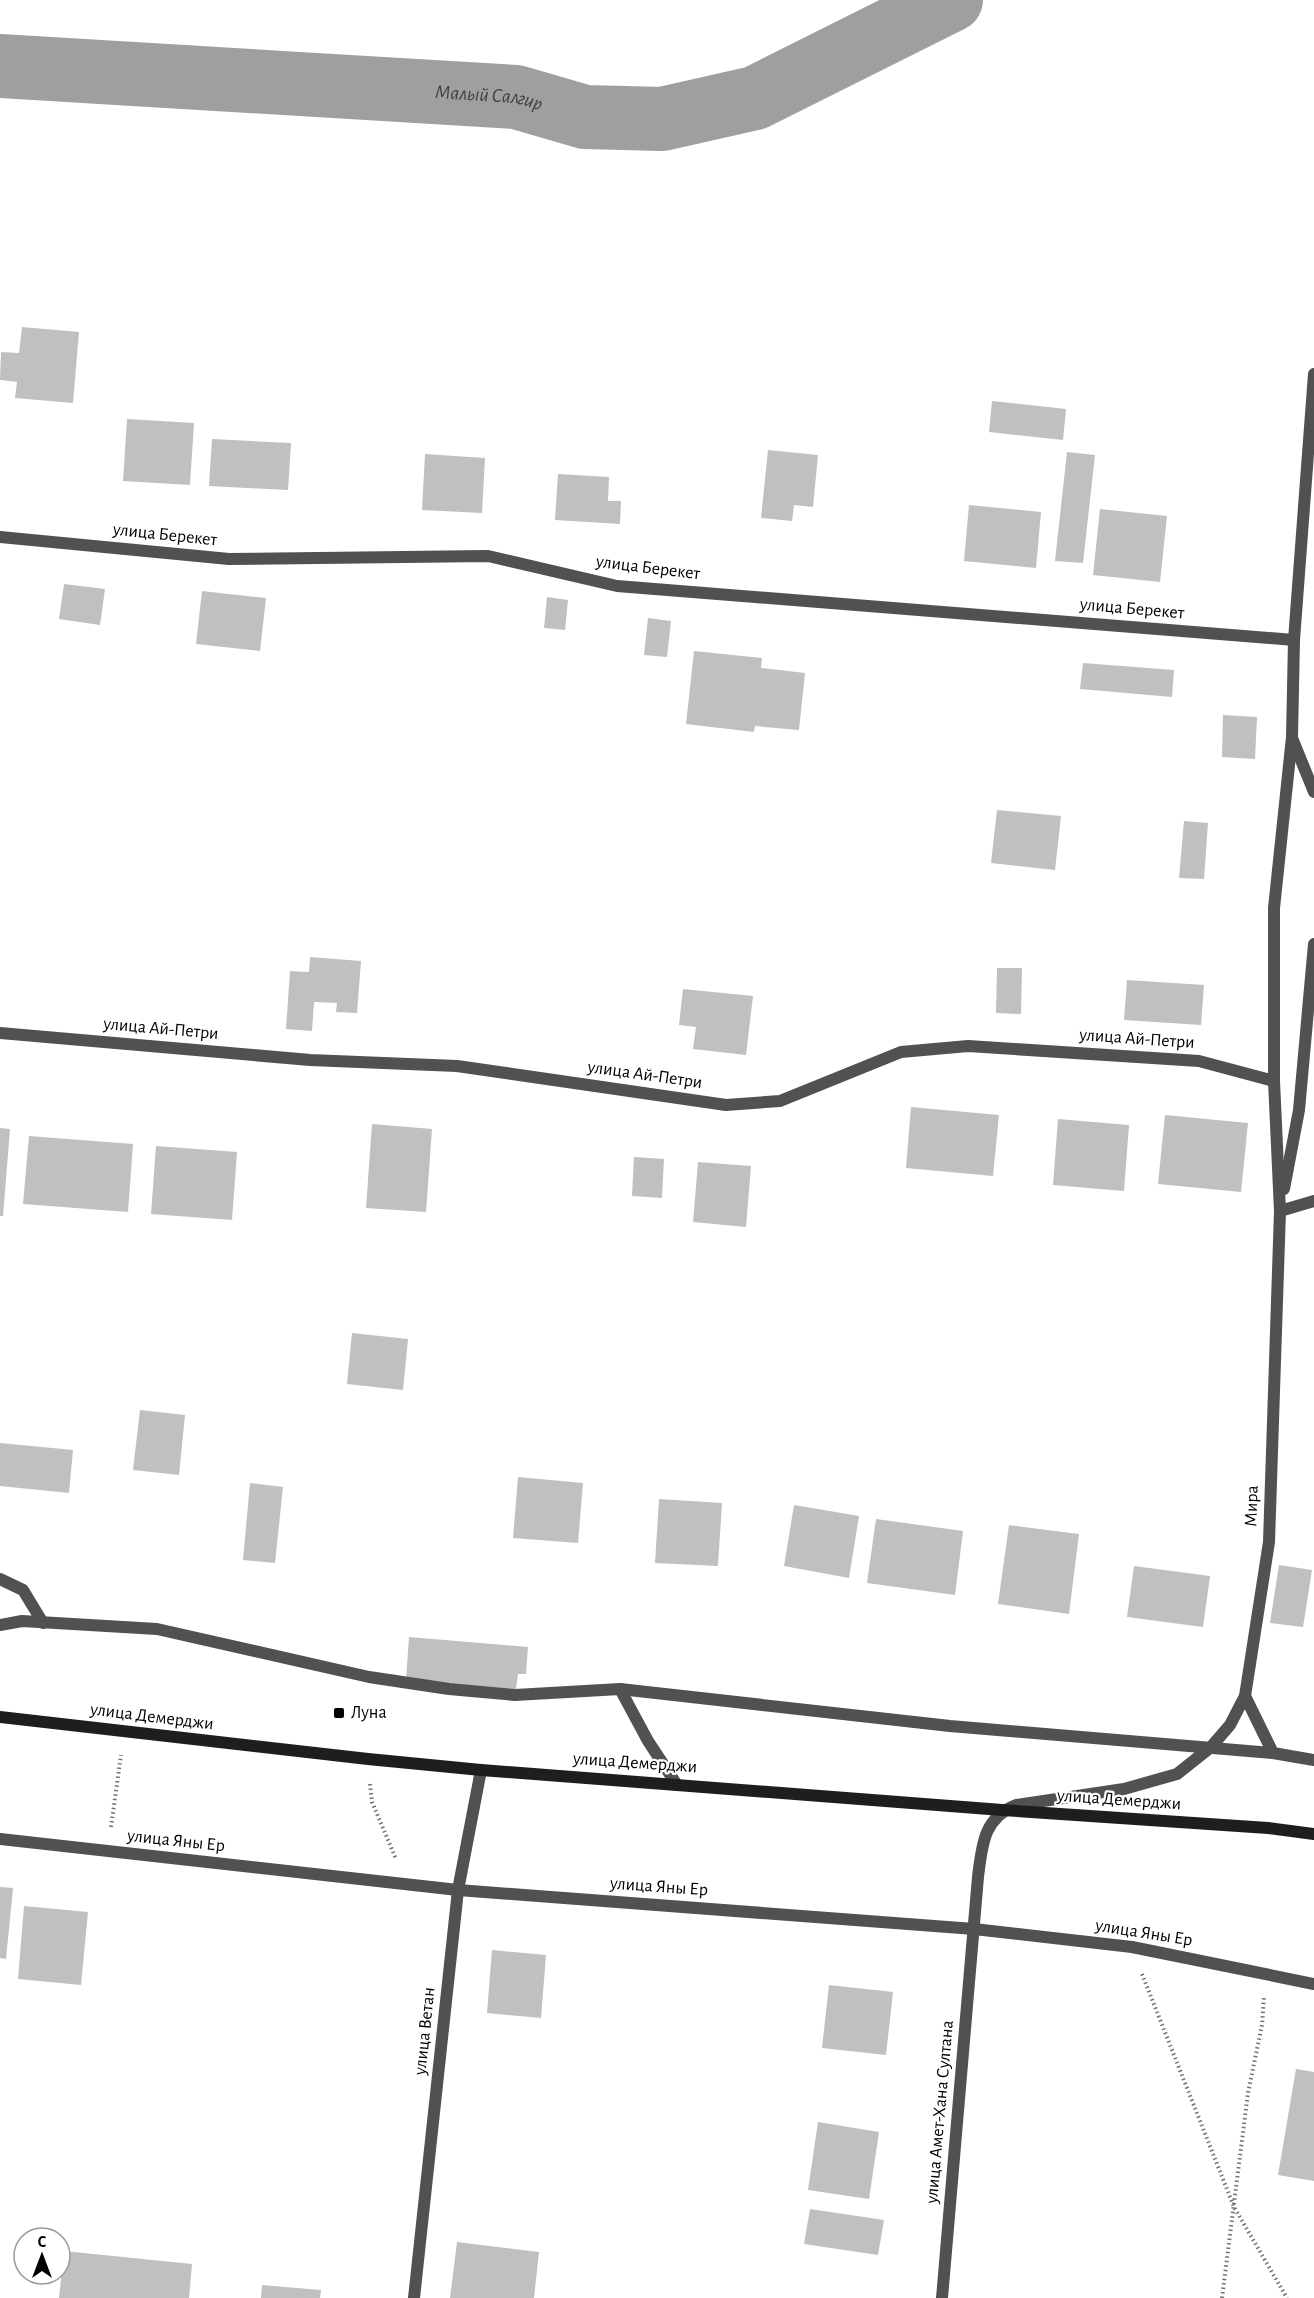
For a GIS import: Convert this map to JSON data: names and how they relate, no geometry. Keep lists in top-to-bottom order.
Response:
{
  "streets": {
    "main road": ["улица Демерджи"],
    "street": [
      "улица Берекет",
      "улица Ай-Петри",
      "Мира",
      "улица Яны Ер",
      "улица Ветан",
      "улица Амет-Хана Султана"
    ]
  },
  "crossings": [
    ["Мира", "улица Демерджи"],
    ["Мира", "улица Амет-Хана Султана"],
    ["улица Демерджи", "улица Ветан"],
    ["улица Демерджи", "улица Амет-Хана Султана"],
    ["улица Яны Ер", "улица Ветан"],
    ["улица Яны Ер", "улица Амет-Хана Султана"]
  ],
  "water": ["Малый Салгир"],
  "places": {
    "transit": ["Луна"]
  },
  "north": "top"
}
